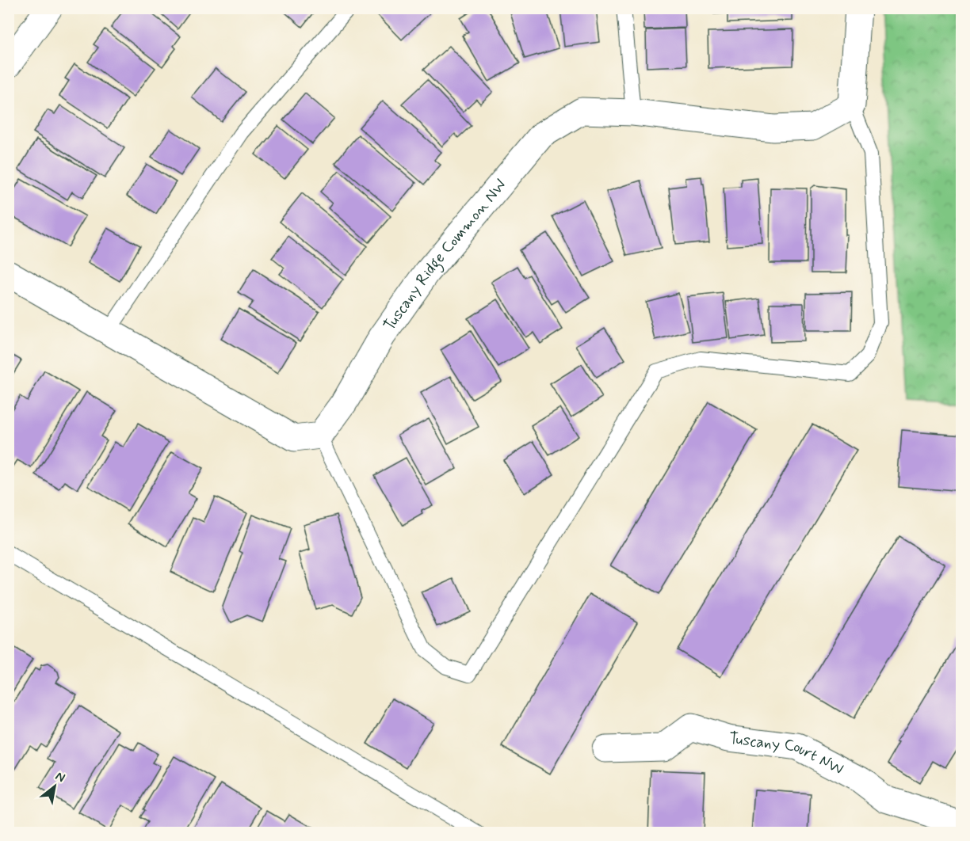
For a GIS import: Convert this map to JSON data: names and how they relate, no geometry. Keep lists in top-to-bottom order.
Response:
{
  "streets": {
    "street": ["Tuscany Ridge Common NW", "Tuscany Court NW"]
  },
  "north": "top right"
}
